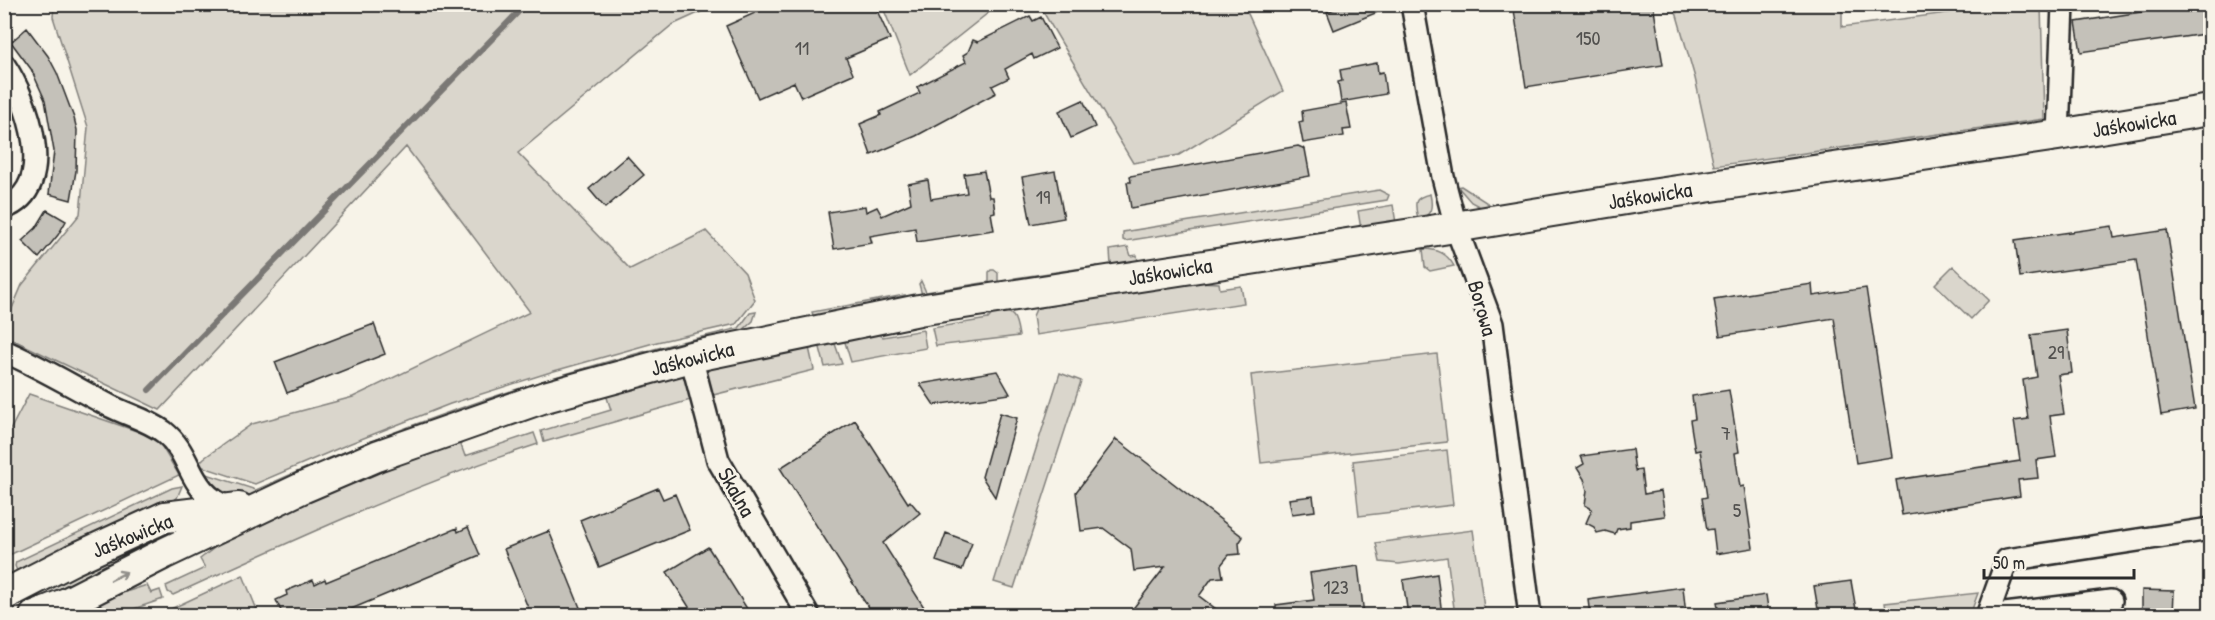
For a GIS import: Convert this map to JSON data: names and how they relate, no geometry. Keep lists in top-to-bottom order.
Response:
{
  "streets": {
    "street": ["Jaśkowicka", "Borowa", "Skalna"]
  },
  "crossings": [
    ["Jaśkowicka", "Borowa"],
    ["Jaśkowicka", "Skalna"]
  ],
  "house_numbers": [
    "150",
    "11",
    "19",
    "29",
    "7",
    "5",
    "123"
  ],
  "scale_bar": "50 m"
}
